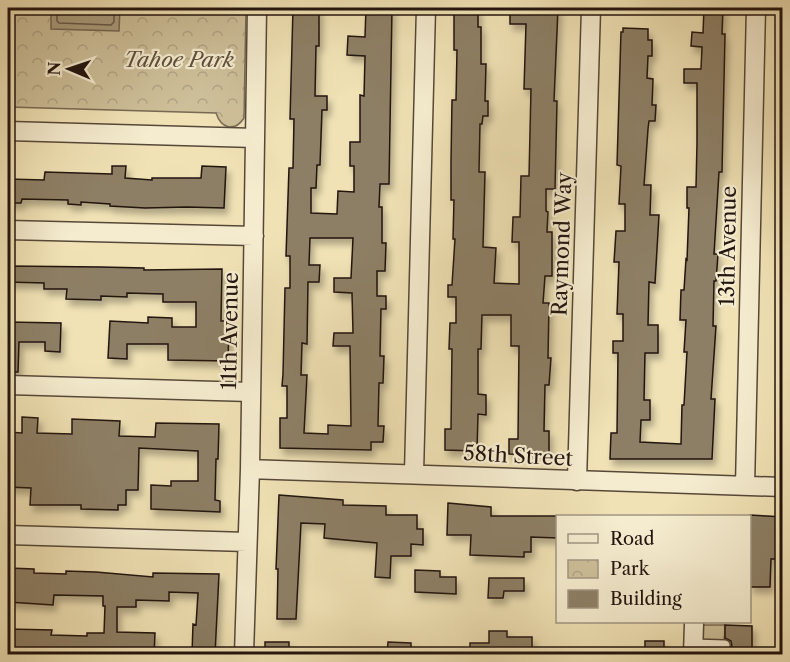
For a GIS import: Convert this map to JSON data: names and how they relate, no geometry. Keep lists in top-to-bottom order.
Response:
{
  "streets": {
    "street": [
      "Raymond Way",
      "13th Avenue",
      "11th Avenue",
      "58th Street"
    ]
  },
  "crossings": [
    ["Raymond Way", "58th Street"],
    ["13th Avenue", "58th Street"],
    ["11th Avenue", "58th Street"]
  ],
  "parks": ["Tahoe Park"],
  "legend": ["Road", "Park", "Building"],
  "north": "left"
}
